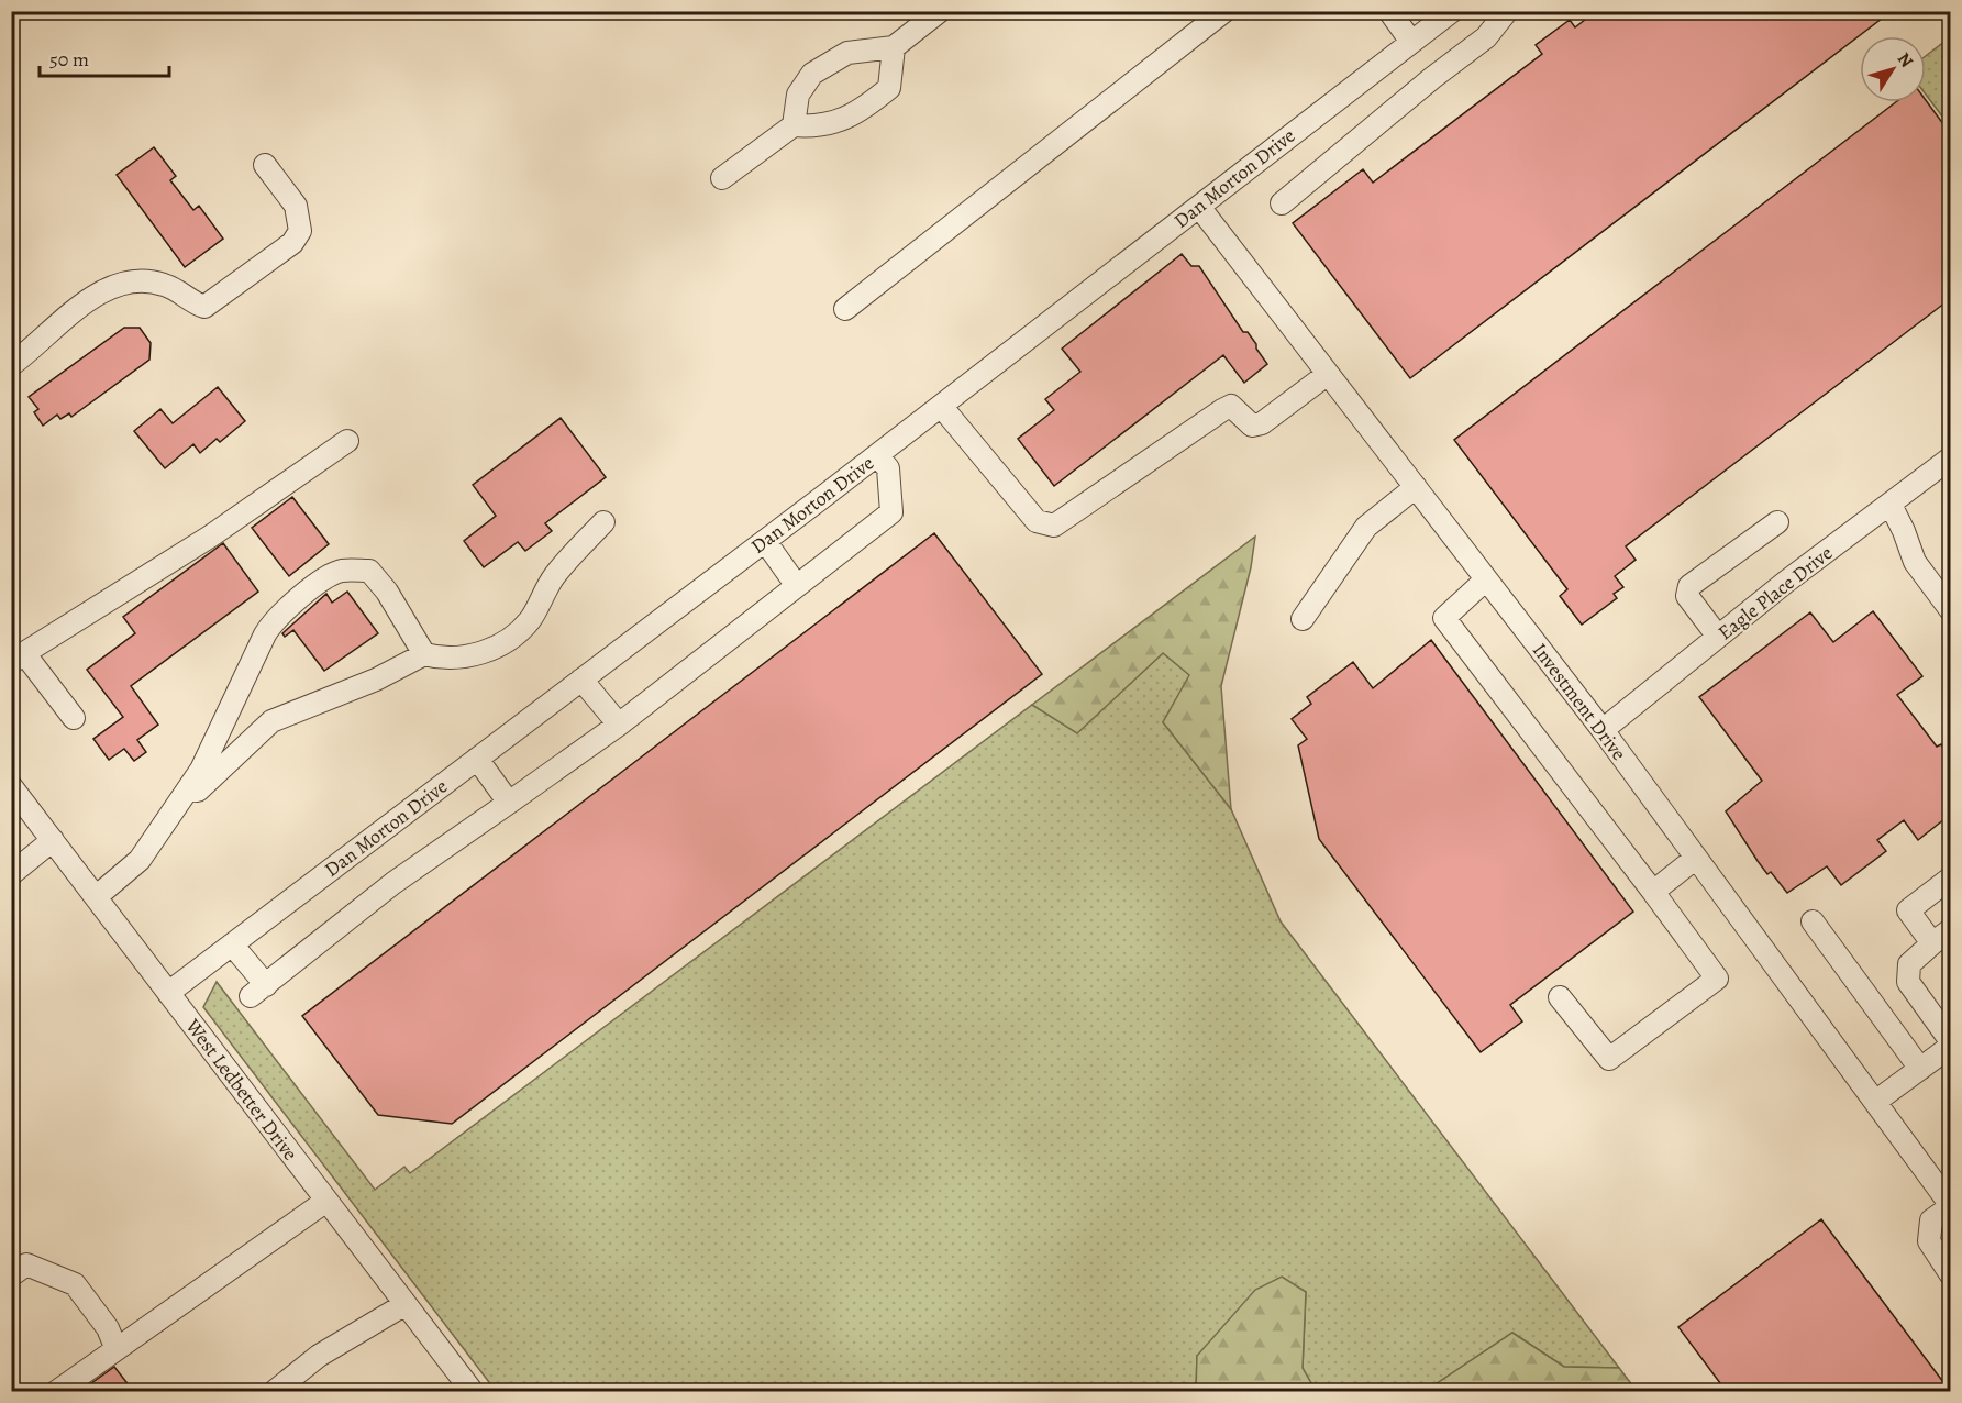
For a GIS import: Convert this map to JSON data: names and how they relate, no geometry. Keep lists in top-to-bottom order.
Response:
{
  "streets": {
    "street": [
      "Dan Morton Drive",
      "Eagle Place Drive",
      "Investment Drive",
      "West Ledbetter Drive"
    ]
  },
  "crossings": [
    ["Dan Morton Drive", "Investment Drive"],
    ["Dan Morton Drive", "West Ledbetter Drive"],
    ["Eagle Place Drive", "Investment Drive"]
  ],
  "scale_bar": "50 m",
  "north": "top right"
}
